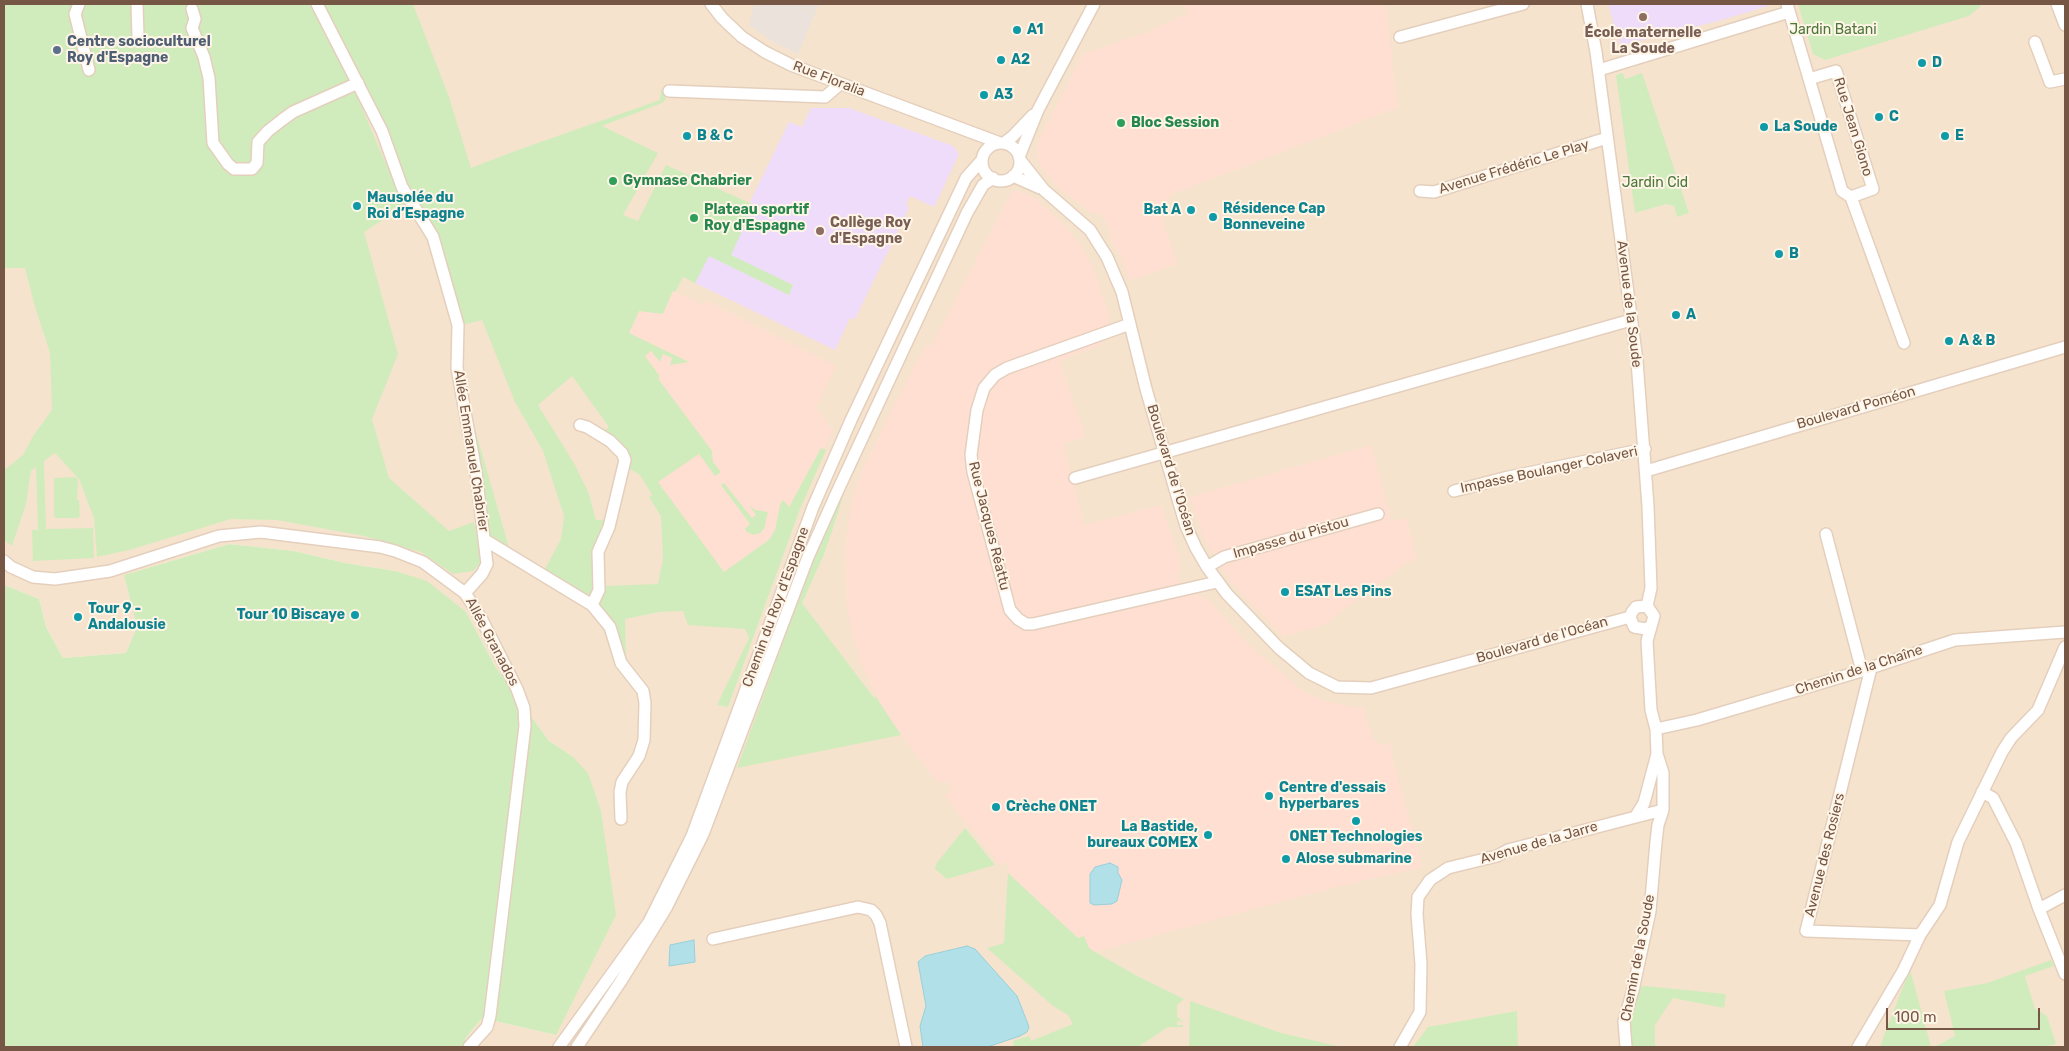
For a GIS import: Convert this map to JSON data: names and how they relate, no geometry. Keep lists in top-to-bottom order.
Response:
{
  "streets": {
    "street": [
      "Rue Floralia",
      "Rue Jean Giono",
      "Avenue Frédéric Le Play",
      "Avenue de la Soude",
      "Boulevard Poméon",
      "Allée Emmanuel Chabrier",
      "Boulevard de l'Océan",
      "Impasse Boulanger Colaveri",
      "Rue Jacques Réattu",
      "Impasse du Pistou",
      "Chemin du Roy d'Espagne",
      "Allée Granados",
      "Chemin de la Chaîne",
      "Avenue de la Jarre",
      "Avenue des Rosiers",
      "Chemin de la Soude"
    ]
  },
  "crossings": [
    ["Rue Floralia", "Boulevard de l'Océan"],
    ["Rue Floralia", "Chemin du Roy d'Espagne"],
    ["Avenue Frédéric Le Play", "Avenue de la Soude"],
    ["Avenue de la Soude", "Boulevard Poméon"],
    ["Avenue de la Soude", "Boulevard de l'Océan"],
    ["Avenue de la Soude", "Impasse Boulanger Colaveri"],
    ["Allée Emmanuel Chabrier", "Allée Granados"],
    ["Boulevard de l'Océan", "Rue Jacques Réattu"],
    ["Boulevard de l'Océan", "Impasse du Pistou"],
    ["Boulevard de l'Océan", "Chemin du Roy d'Espagne"],
    ["Chemin de la Chaîne", "Avenue des Rosiers"],
    ["Avenue de la Jarre", "Chemin de la Soude"]
  ],
  "parks": ["Jardin Batani", "Jardin Cid"],
  "places": [
    "École maternelle La Soude",
    "A1",
    "Centre socioculturel Roy d'Espagne",
    "A2",
    "D",
    "A3",
    "C",
    "Bloc Session",
    "La Soude",
    "B & C",
    "E",
    "Gymnase Chabrier",
    "Mausolée du Roi d’Espagne",
    "Bat A",
    "Résidence Cap Bonneveine",
    "Plateau sportif Roy d'Espagne",
    "Collège Roy d'Espagne",
    "B",
    "A",
    "A & B",
    "ESAT Les Pins",
    "Tour 10 Biscaye",
    "Tour 9 - Andalousie",
    "Centre d'essais hyperbares",
    "Crèche ONET",
    "ONET Technologies",
    "La Bastide, bureaux COMEX",
    "Alose submarine"
  ],
  "scale_bar": "100 m"
}
